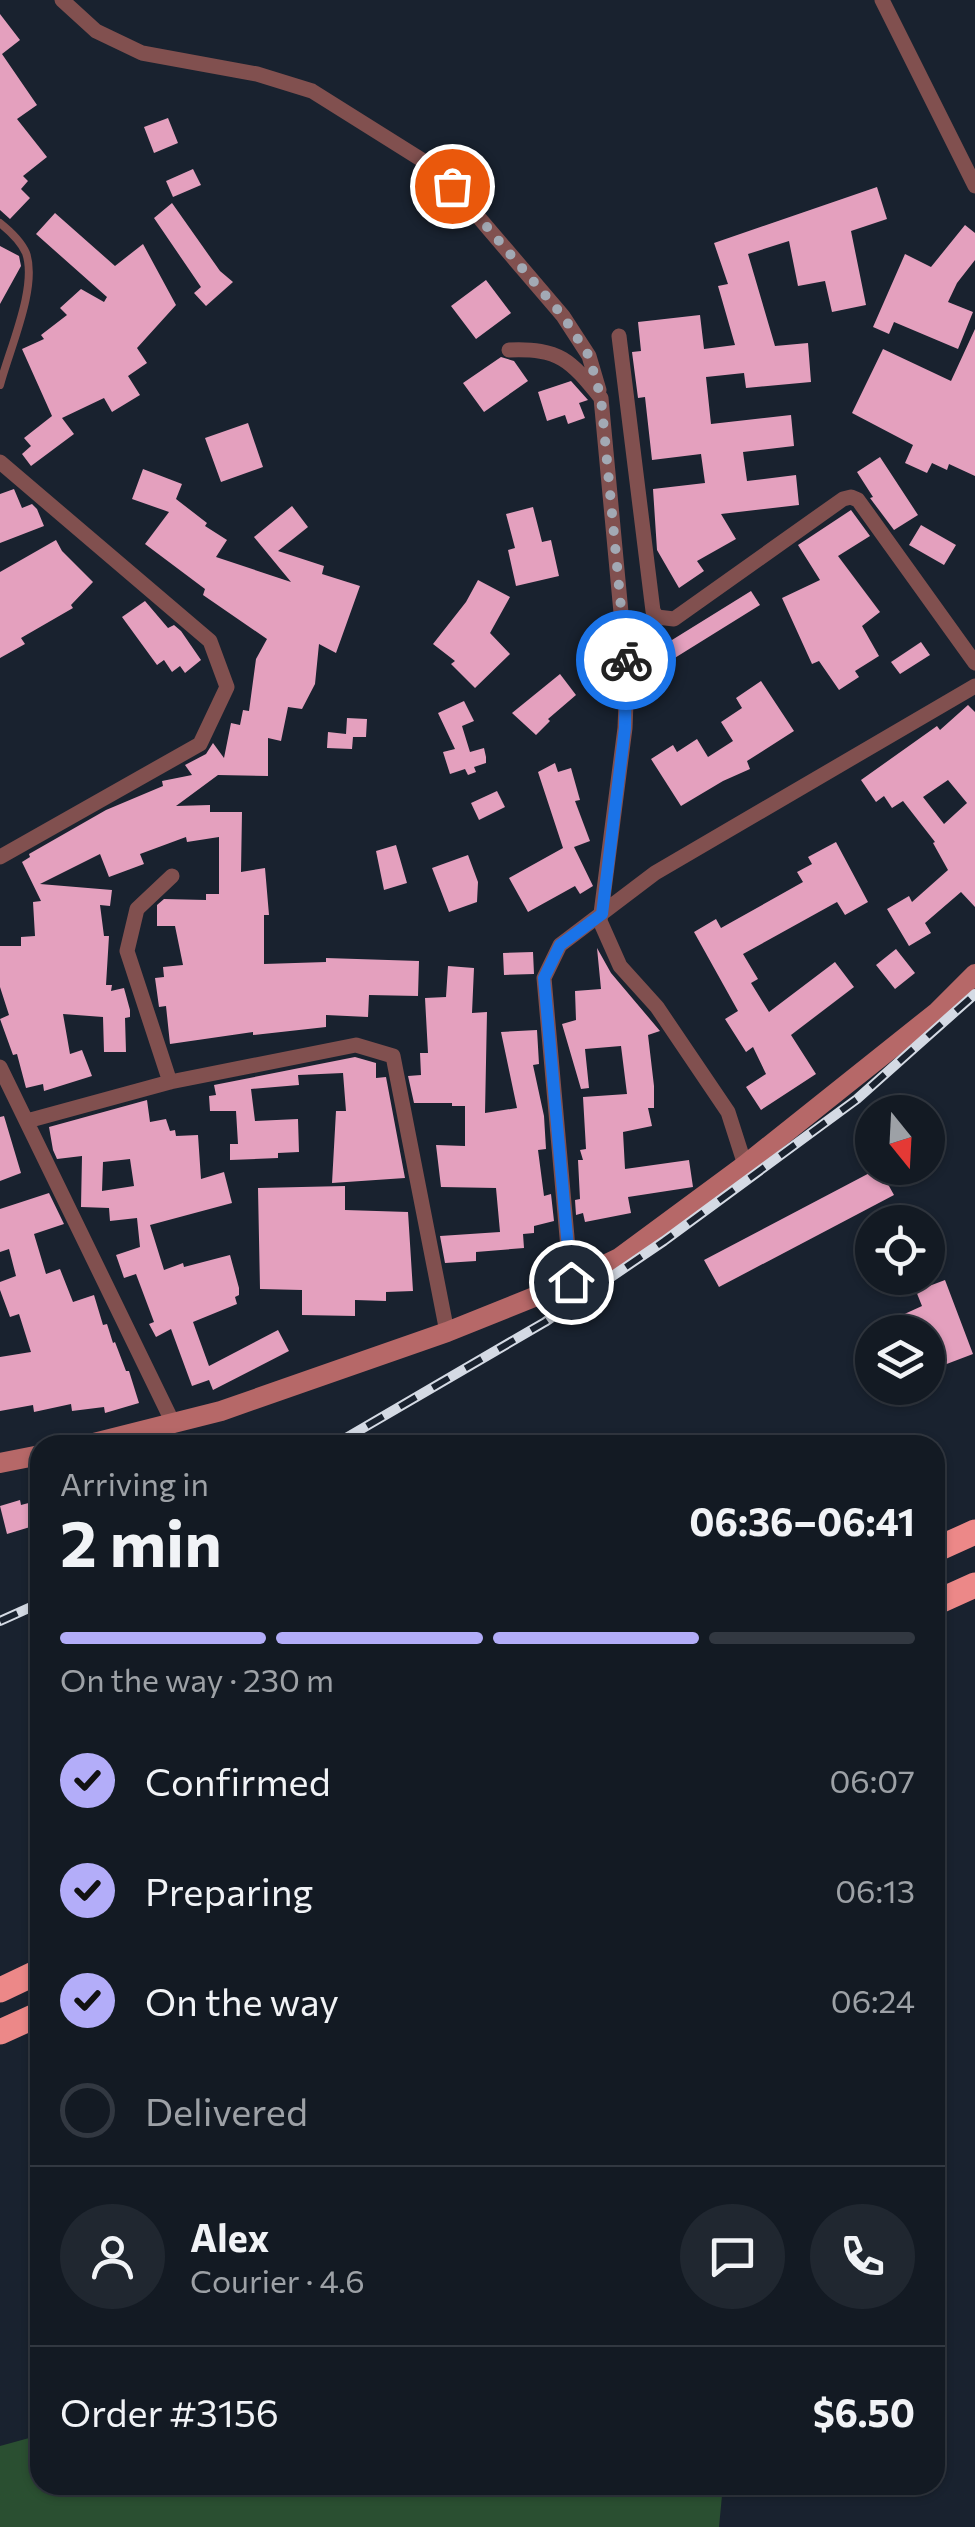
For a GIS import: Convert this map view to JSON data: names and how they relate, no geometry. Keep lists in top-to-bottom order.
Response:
{
  "north": "bottom",
  "page": {
    "heading": ["2 min", "Arriving in", "06:36–06:41"],
    "panel": [
      "Alex",
      "Courier · 4.6",
      "Order #3156",
      "$6.50"
    ],
    "bar": "On the way · 230 m",
    "list": [
      ["Confirmed", "06:07"],
      ["Preparing", "06:13"],
      ["On the way", "06:24"],
      "Delivered"
    ]
  }
}
